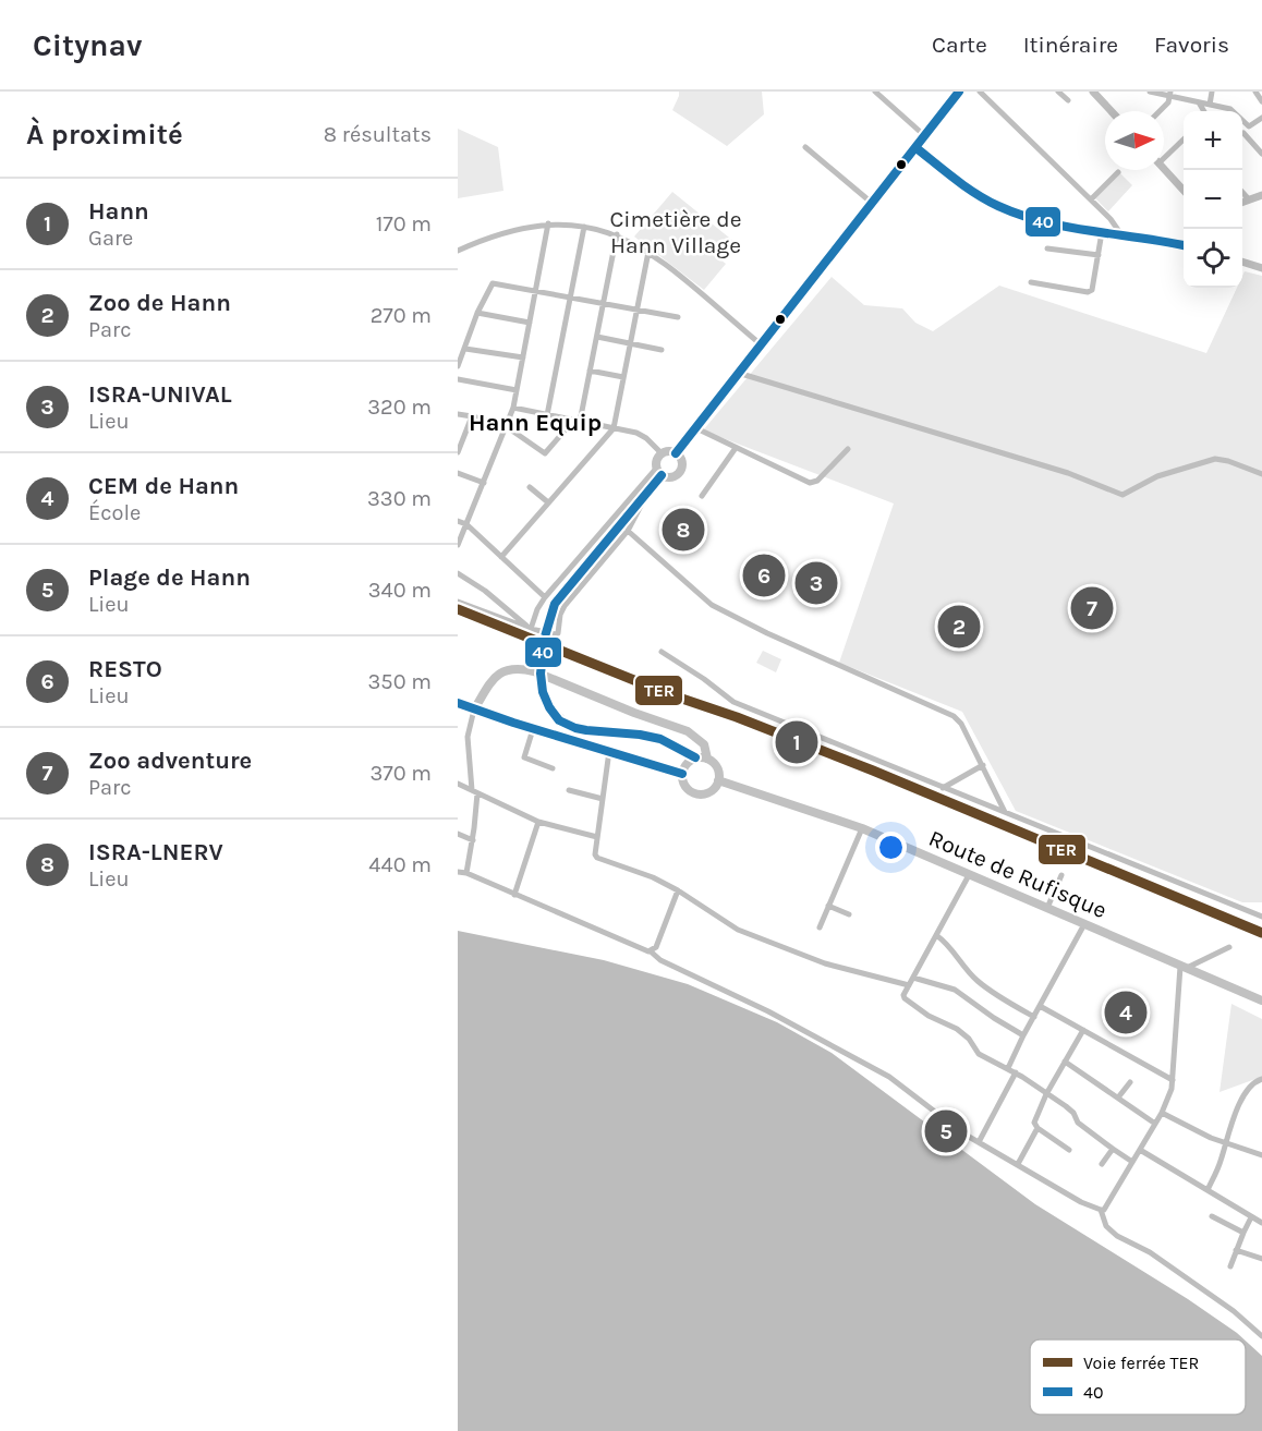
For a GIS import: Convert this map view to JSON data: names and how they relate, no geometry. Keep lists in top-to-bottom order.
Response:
{
  "streets": {
    "main road": ["Route de Rufisque"]
  },
  "districts": ["Hann Equip"],
  "parks": ["Cimetière de Hann Village"],
  "lines": ["transit line 40", "rail line TER"],
  "legend": ["Voie ferrée TER", "40"],
  "north": "right",
  "page": {
    "header": "Citynav",
    "nav": ["Carte", "Itinéraire", "Favoris"],
    "heading": ["À proximité", "8 résultats"],
    "map_buttons": ["+", "−"],
    "list": [
      {
        "mark": "1",
        "name": "Hann",
        "note": "Gare",
        "value": "170 m"
      },
      {
        "mark": "2",
        "name": "Zoo de Hann",
        "note": "Parc",
        "value": "270 m"
      },
      {
        "mark": "3",
        "name": "ISRA-UNIVAL",
        "note": "Lieu",
        "value": "320 m"
      },
      {
        "mark": "4",
        "name": "CEM de Hann",
        "note": "École",
        "value": "330 m"
      },
      {
        "mark": "5",
        "name": "Plage de Hann",
        "note": "Lieu",
        "value": "340 m"
      },
      {
        "mark": "6",
        "name": "RESTO",
        "note": "Lieu",
        "value": "350 m"
      },
      {
        "mark": "7",
        "name": "Zoo adventure",
        "note": "Parc",
        "value": "370 m"
      },
      {
        "mark": "8",
        "name": "ISRA-LNERV",
        "note": "Lieu",
        "value": "440 m"
      }
    ],
    "pins": [
      "8",
      "6",
      "3",
      "7",
      "2",
      "1",
      "4",
      "5"
    ]
  }
}
